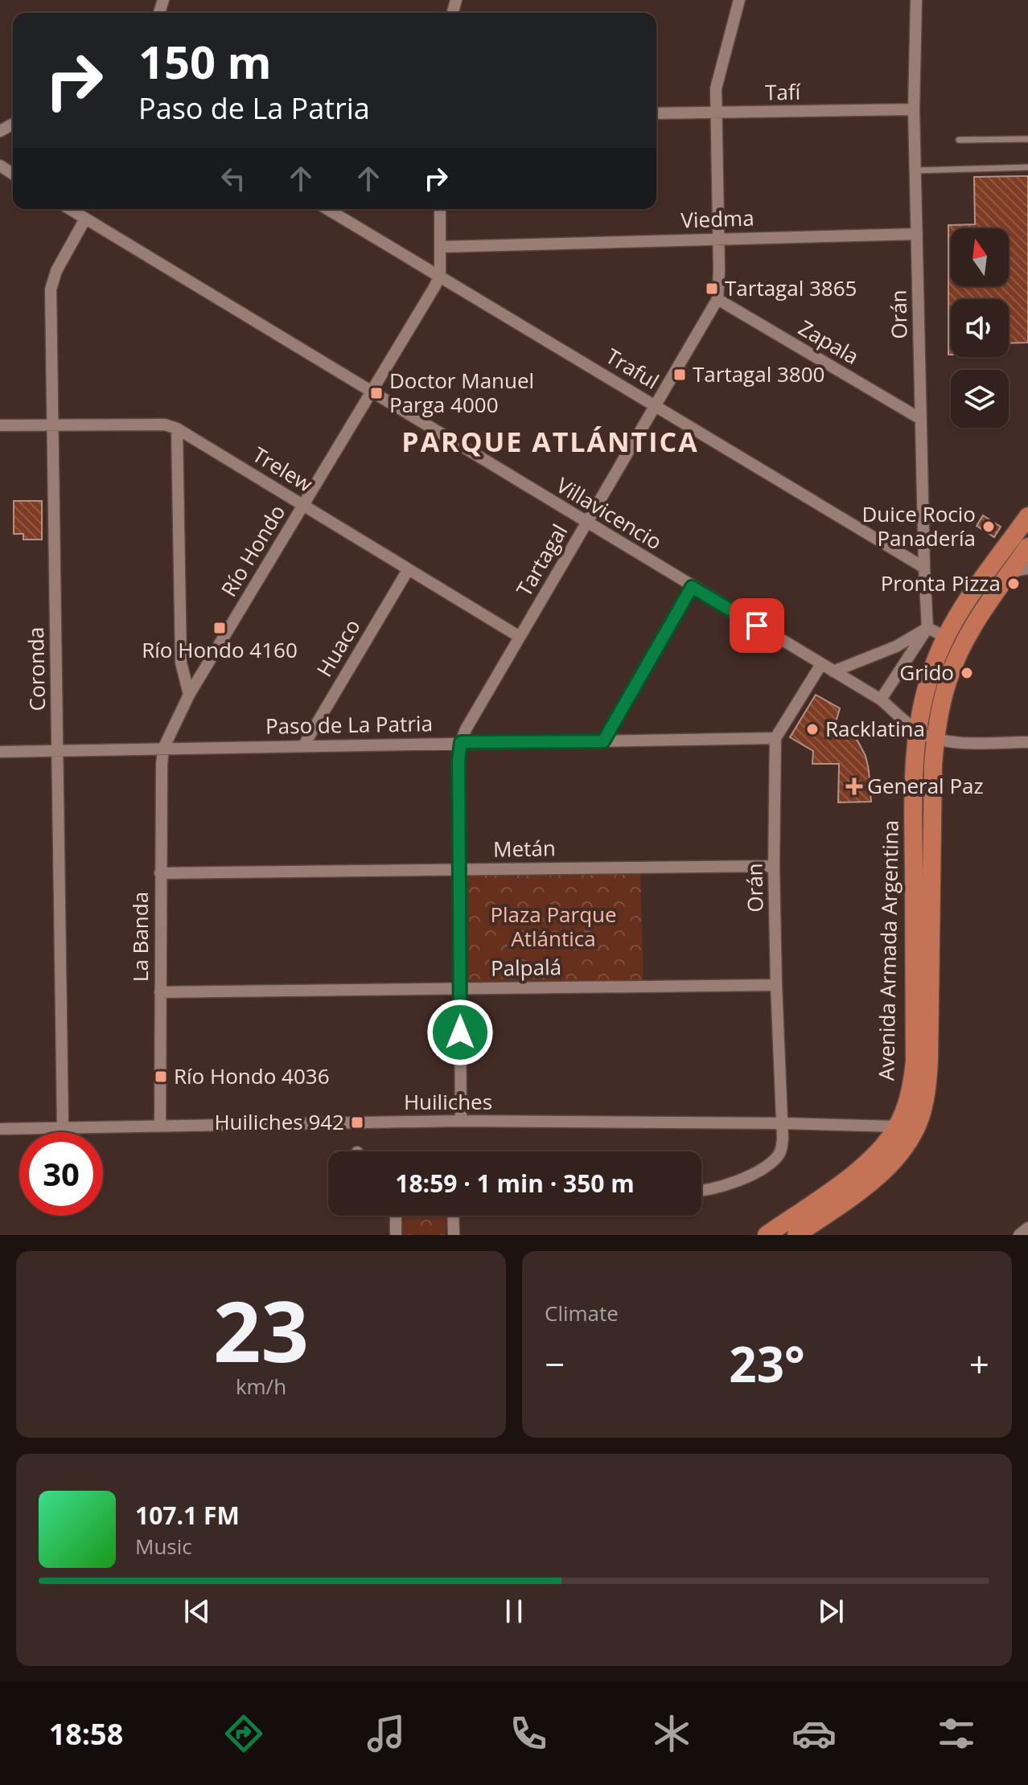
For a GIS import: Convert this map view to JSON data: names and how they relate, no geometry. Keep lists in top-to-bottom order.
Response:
{
  "streets": {
    "main road": ["Avenida Armada Argentina"],
    "street": [
      "Tafí",
      "Viedma",
      "Orán",
      "Zapala",
      "Traful",
      "Trelew",
      "Villavicencio",
      "Río Hondo",
      "Tartagal",
      "Huaco",
      "Coronda",
      "Paso de La Patria",
      "Metán",
      "La Banda",
      "Palpalá",
      "Huiliches"
    ]
  },
  "crossings": [
    ["Tafí", "Orán"],
    ["Viedma", "Orán"],
    ["Orán", "Zapala"],
    ["Orán", "Traful"],
    ["Orán", "Paso de La Patria"],
    ["Orán", "Metán"],
    ["Orán", "Palpalá"],
    ["Orán", "Huiliches"],
    ["Zapala", "Tartagal"],
    ["Traful", "Río Hondo"],
    ["Traful", "Tartagal"],
    ["Trelew", "Río Hondo"],
    ["Trelew", "Tartagal"],
    ["Trelew", "Huaco"],
    ["Trelew", "Coronda"],
    ["Villavicencio", "Río Hondo"],
    ["Villavicencio", "Tartagal"],
    ["Villavicencio", "Coronda"],
    ["Villavicencio", "Avenida Armada Argentina"],
    ["Río Hondo", "Paso de La Patria"],
    ["Río Hondo", "La Banda"],
    ["Tartagal", "Paso de La Patria"],
    ["Huaco", "Paso de La Patria"],
    ["Coronda", "Paso de La Patria"],
    ["Coronda", "Huiliches"],
    ["Paso de La Patria", "La Banda"],
    ["Metán", "La Banda"],
    ["La Banda", "Palpalá"],
    ["La Banda", "Huiliches"],
    ["Avenida Armada Argentina", "Huiliches"]
  ],
  "districts": ["PARQUE ATLÁNTICA"],
  "parks": ["Plaza Parque Atlántica"],
  "places": {
    "transit": [
      "Tartagal 3865",
      "Tartagal 3800",
      "Doctor Manuel Parga 4000",
      "Río Hondo 4160",
      "Río Hondo 4036",
      "Huiliches 942"
    ],
    "other": [
      "Duice Rocio Panadería",
      "Pronta Pizza",
      "Grido",
      "Racklatina"
    ],
    "health": ["General Paz"]
  },
  "north": "top",
  "page": {
    "turn": ["150 m", "Paso de La Patria"],
    "limit": "30",
    "trip": "18:59 · 1 min · 350 m",
    "tile": [
      ["23", "km/h"],
      "Climate"
    ],
    "heat": ["−", "23°", "+"],
    "song": ["107.1 FM", "Music"],
    "tabs": "18:58"
  }
}
